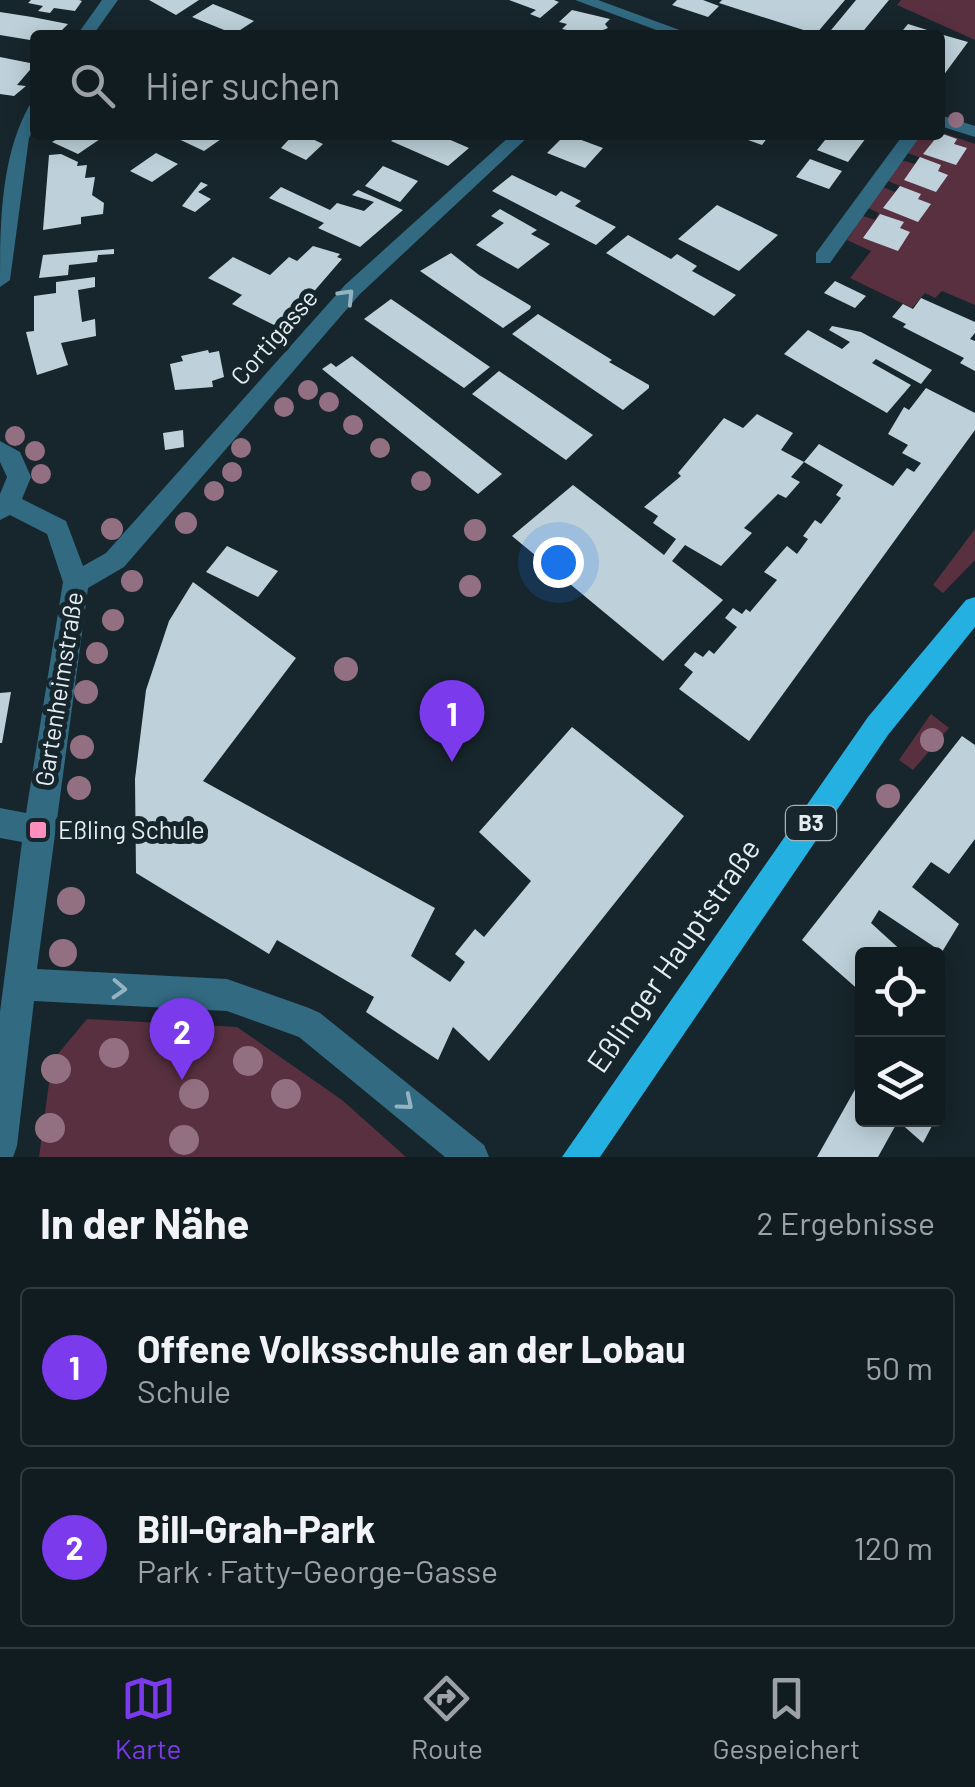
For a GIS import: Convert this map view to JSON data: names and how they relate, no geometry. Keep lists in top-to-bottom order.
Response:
{
  "streets": {
    "main road": ["B3", "Eßlinger Hauptstraße"],
    "street": ["Cortigasse", "Gartenheimstraße"]
  },
  "crossings": [
    ["Cortigasse", "Gartenheimstraße"]
  ],
  "one_way": ["Cortigasse"],
  "places": {
    "transit": ["Eßling Schule"]
  },
  "page": {
    "search": "Hier suchen",
    "pins": ["1", "2"],
    "heading": ["In der Nähe", "2 Ergebnisse"],
    "list": [
      {
        "mark": "1",
        "name": "Offene Volksschule an der Lobau",
        "note": "Schule",
        "value": "50 m"
      },
      {
        "mark": "2",
        "name": "Bill-Grah-Park",
        "note": "Park · Fatty-George-Gasse",
        "value": "120 m"
      }
    ],
    "nav": ["Karte", "Route", "Gespeichert"]
  }
}
